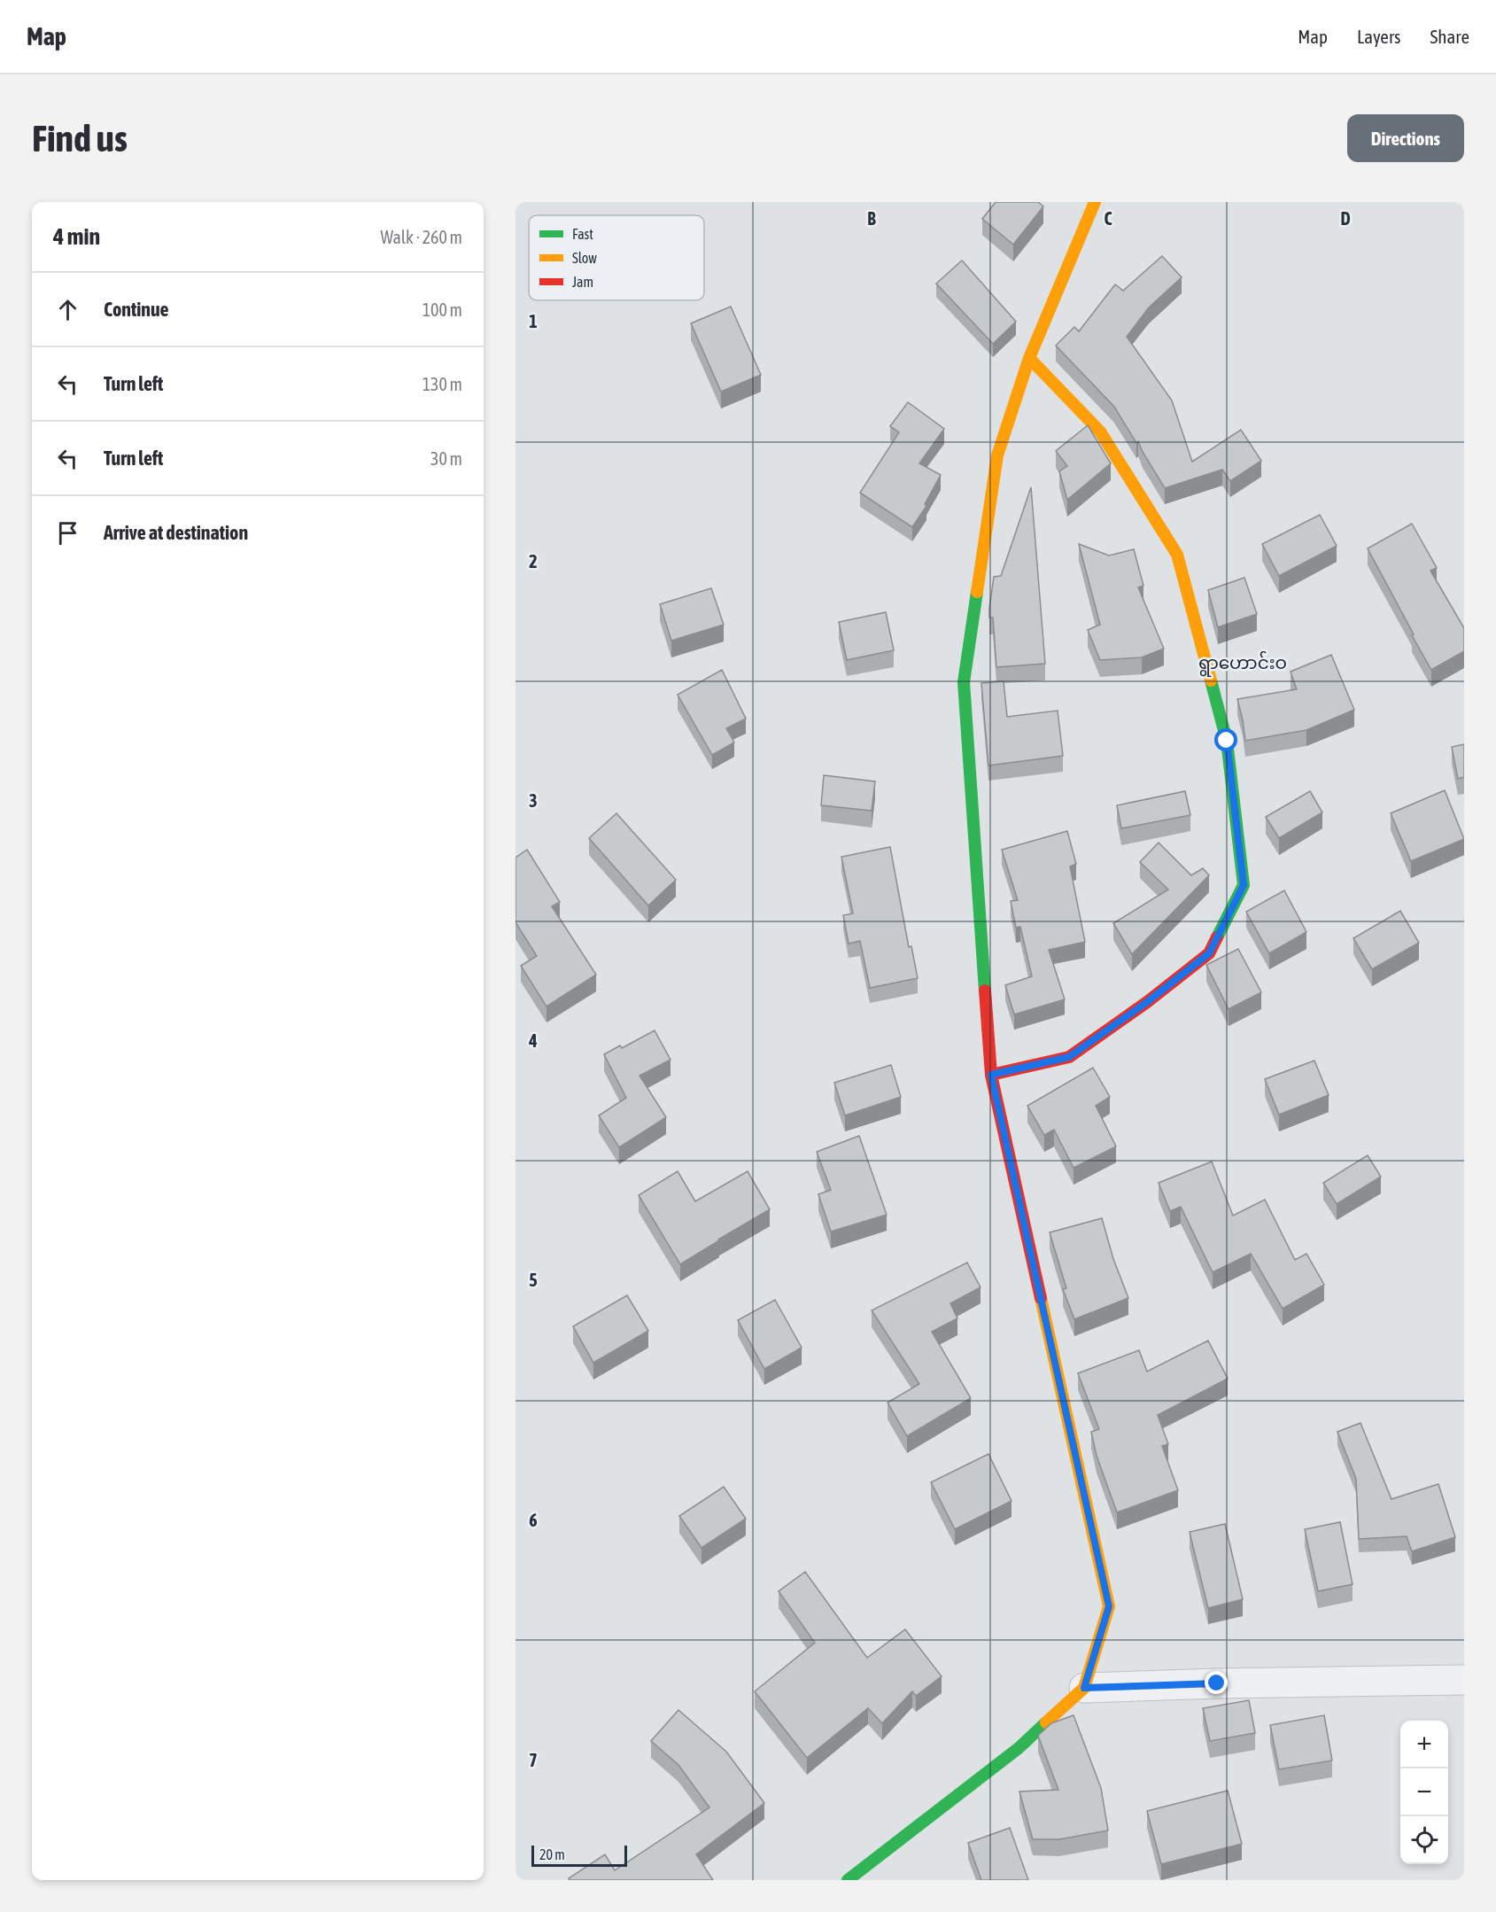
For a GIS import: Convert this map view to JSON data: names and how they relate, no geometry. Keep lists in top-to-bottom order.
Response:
{
  "districts": ["ရွာဟောင်းဝ"],
  "legend": ["Fast", "Slow", "Jam"],
  "scale_bar": "20 m",
  "page": {
    "header": "Map",
    "nav": ["Map", "Layers", "Share"],
    "buttons": "Directions",
    "title": "Find us",
    "heading": ["4 min", "Walk · 260 m"],
    "list": [
      ["Continue", "100 m"],
      ["Turn left", "130 m"],
      ["Turn left", "30 m"],
      "Arrive at destination"
    ],
    "map_buttons": ["+", "−"],
    "scale": "20 m"
  },
  "grid": {
    "columns": ["B", "C", "D"],
    "rows": [
      "1",
      "2",
      "3",
      "4",
      "5",
      "6",
      "7"
    ]
  }
}
